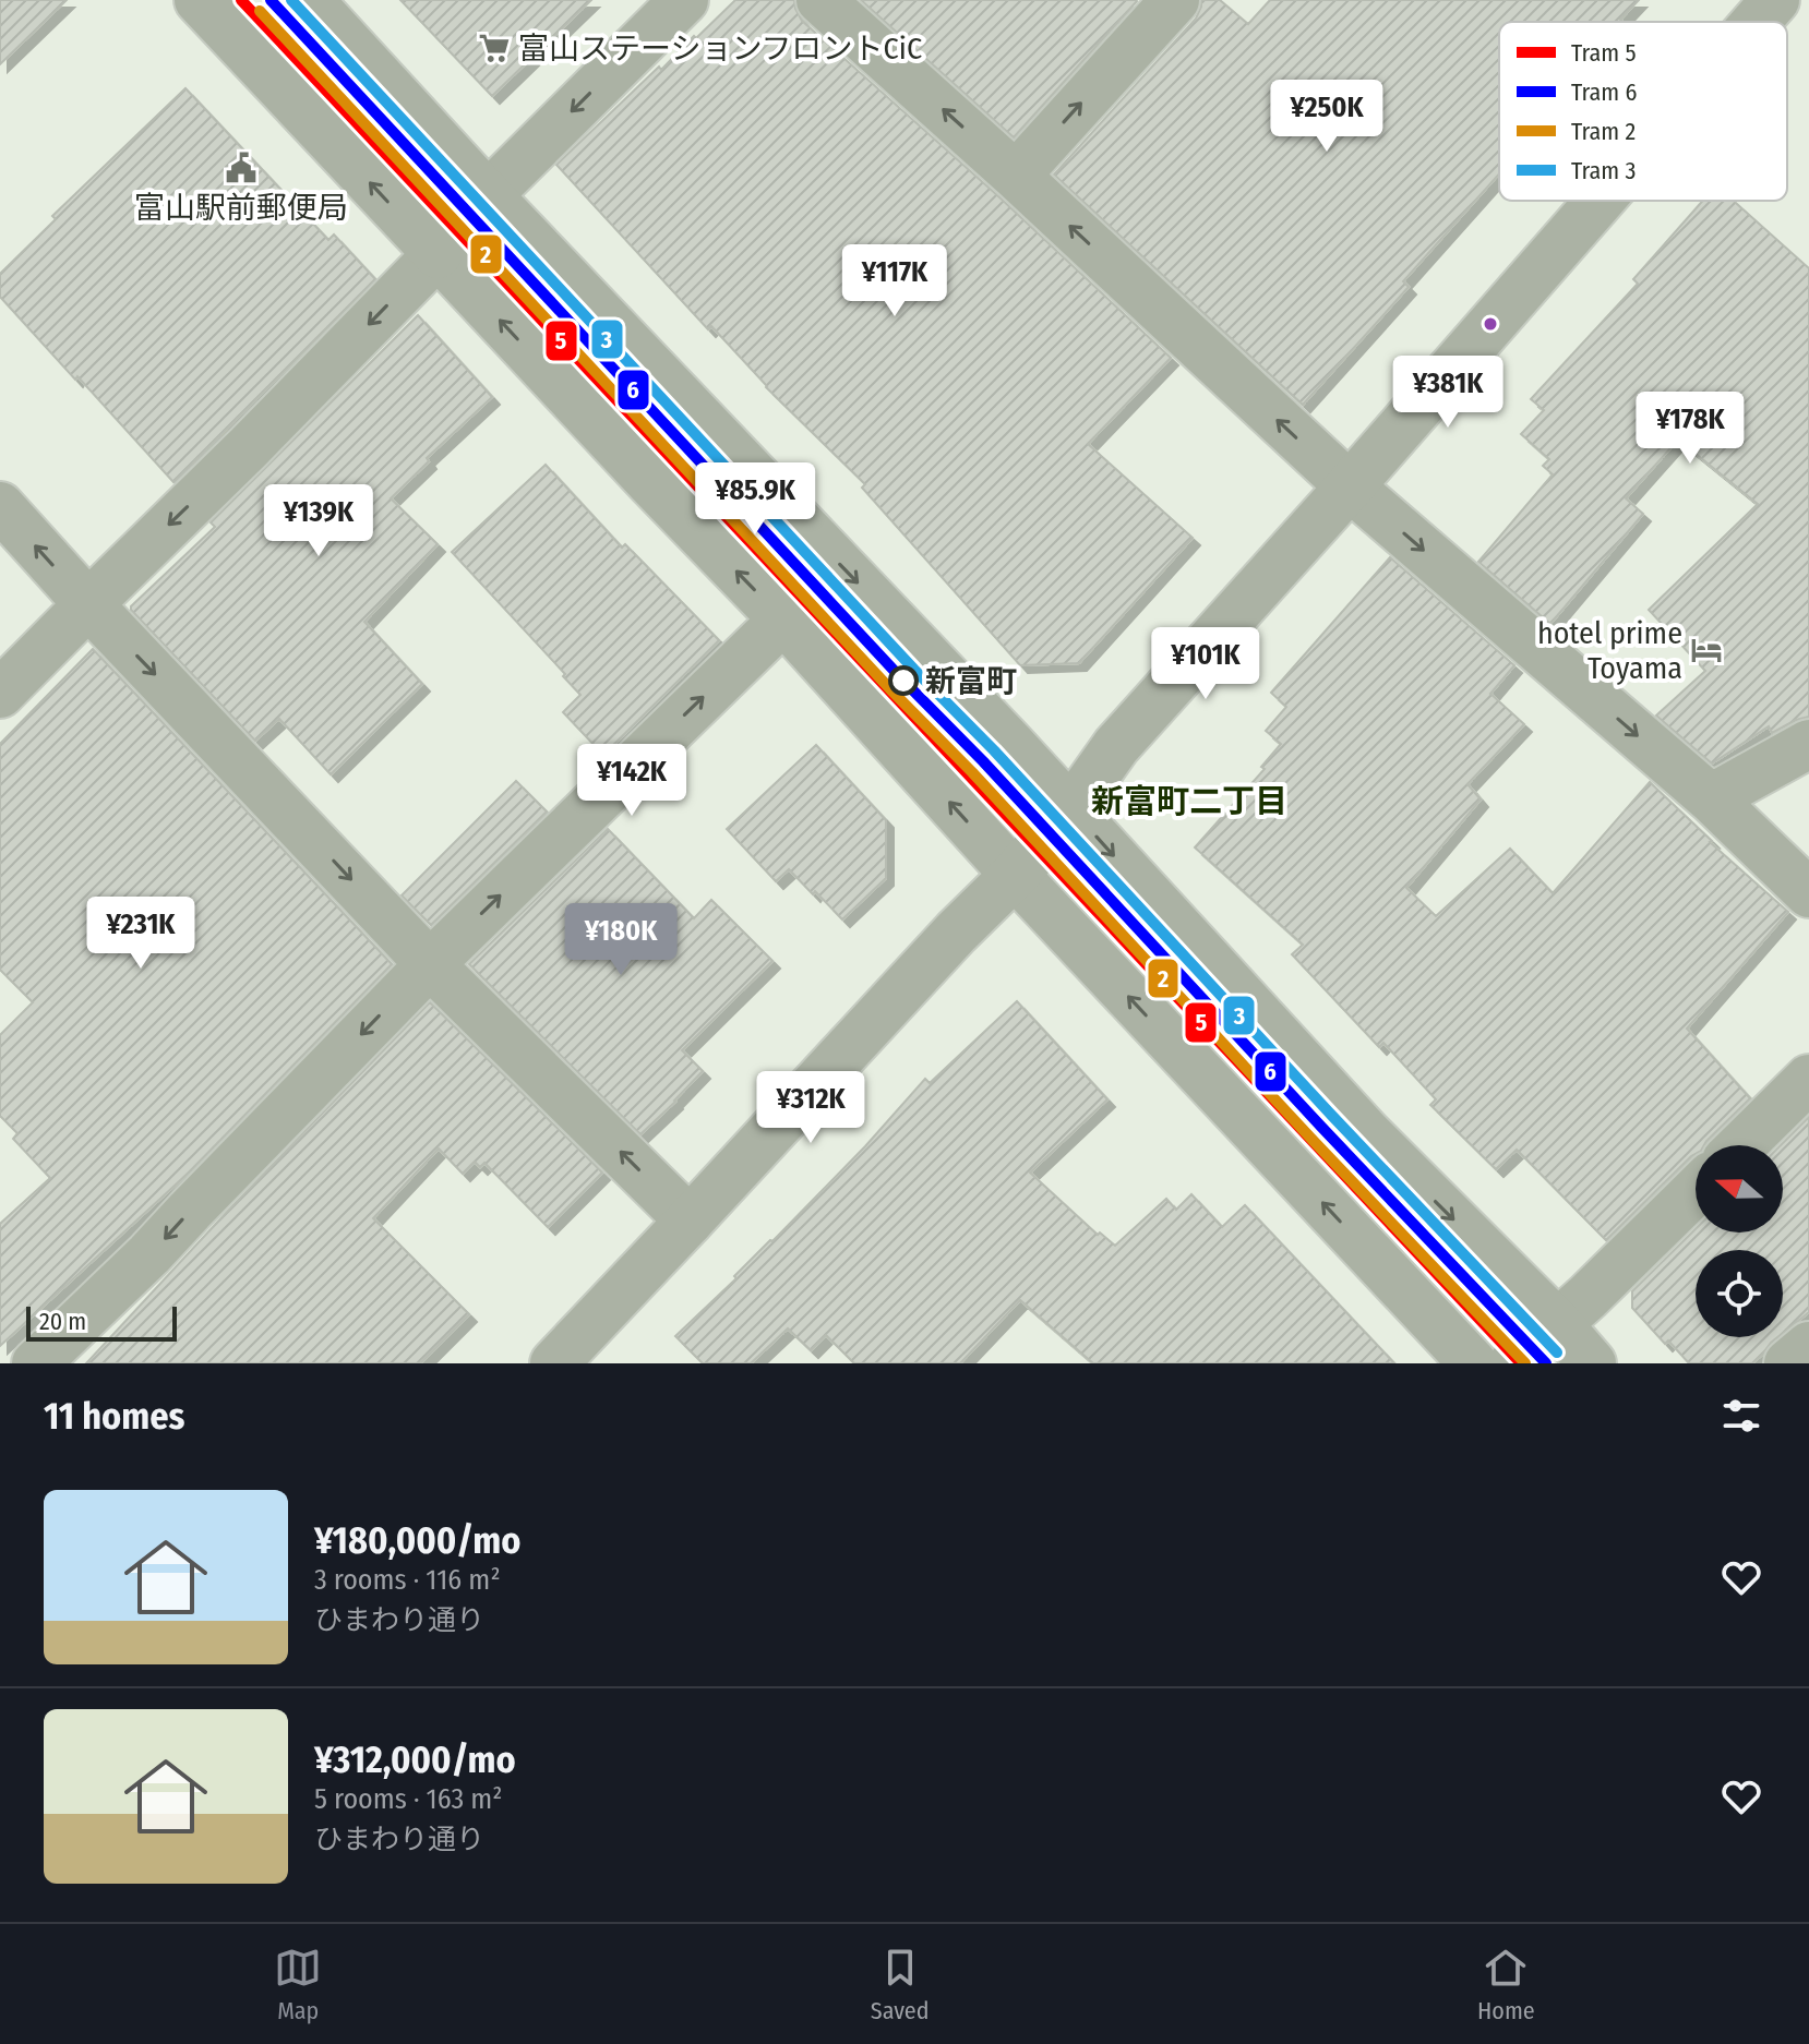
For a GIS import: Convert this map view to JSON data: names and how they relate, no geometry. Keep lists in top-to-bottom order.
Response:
{
  "districts": ["新富町二丁目"],
  "places": {
    "supermarket": ["富山ステーションフロントCiC"],
    "public building": ["富山駅前郵便局"],
    "hotel": ["hotel prime Toyama"],
    "other": ["新富町"]
  },
  "lines": [
    "tram line 5",
    "tram line 6",
    "tram line 3",
    "tram line 2"
  ],
  "legend": [
    "Tram 5",
    "Tram 6",
    "Tram 2",
    "Tram 3"
  ],
  "scale_bar": "20 m",
  "north": "left",
  "page": {
    "price": [
      "¥250K",
      "¥117K",
      "¥381K",
      "¥178K",
      "¥85.9K",
      "¥139K",
      "¥101K",
      "¥142K",
      "¥231K",
      "¥180K",
      "¥312K"
    ],
    "scale": "20 m",
    "heading": "11 homes",
    "list": [
      {
        "name": "¥180,000/mo",
        "note": "3 rooms · 116 m² · ひまわり通り"
      },
      {
        "name": "¥312,000/mo",
        "note": "5 rooms · 163 m² · ひまわり通り"
      }
    ],
    "tabs": ["Map", "Saved", "Home"]
  }
}
